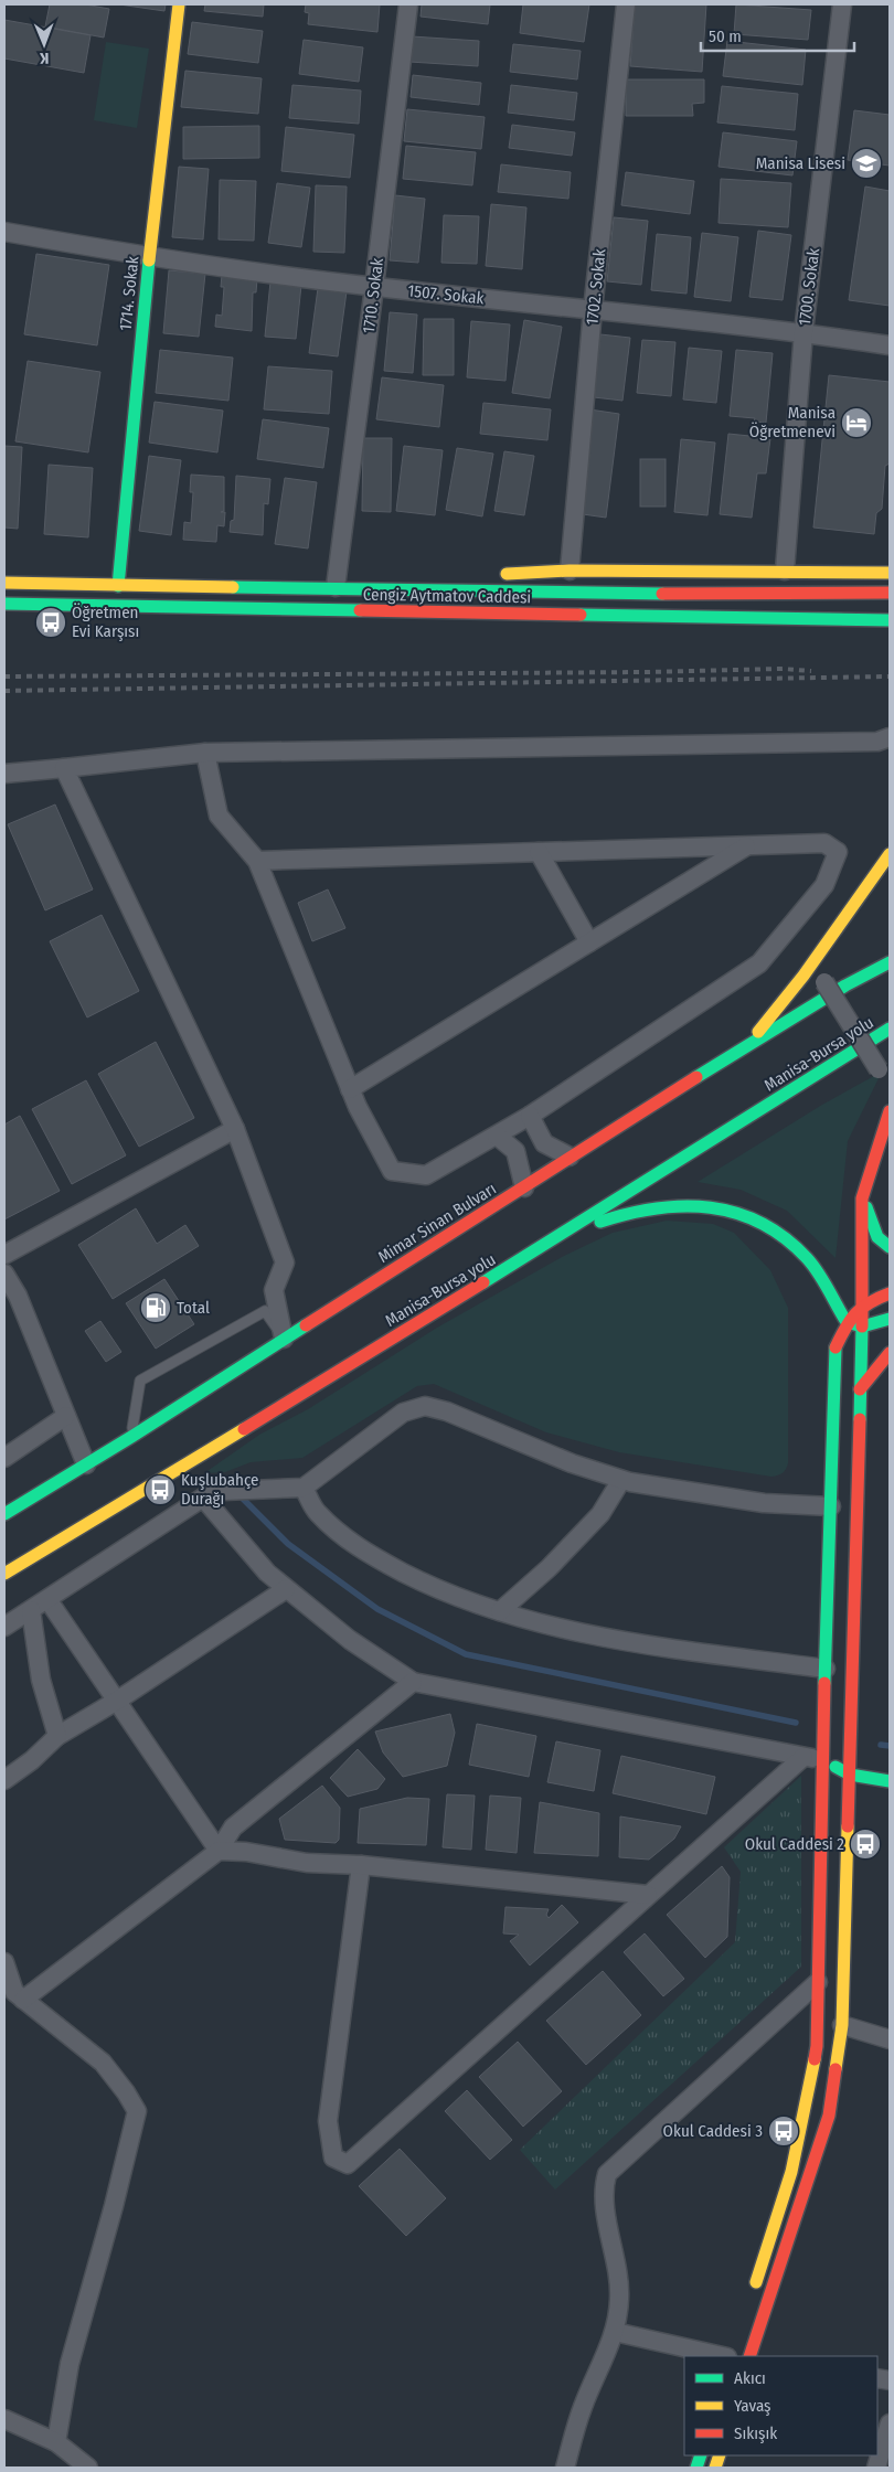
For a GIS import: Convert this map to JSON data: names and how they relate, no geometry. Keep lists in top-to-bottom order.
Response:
{
  "streets": {
    "main road": [
      "1714. Sokak",
      "Cengiz Aytmatov Caddesi",
      "Manisa-Bursa yolu",
      "Mimar Sinan Bulvarı"
    ],
    "street": [
      "1702. Sokak",
      "1700. Sokak",
      "1507. Sokak",
      "1710. Sokak"
    ]
  },
  "crossings": [
    ["1702. Sokak", "1507. Sokak"],
    ["1700. Sokak", "1507. Sokak"],
    ["1714. Sokak", "1507. Sokak"],
    ["1714. Sokak", "Cengiz Aytmatov Caddesi"],
    ["1507. Sokak", "1710. Sokak"],
    ["1710. Sokak", "Cengiz Aytmatov Caddesi"]
  ],
  "places": {
    "school or university": ["Manisa Lisesi"],
    "hotel": ["Manisa Öğretmenevi"],
    "bus stop": [
      "Öğretmen Evi Karşısı",
      "Kuşlubahçe Durağı",
      "Okul Caddesi 2",
      "Okul Caddesi 3"
    ],
    "fuel station": ["Total"]
  },
  "legend": ["Akıcı", "Yavaş", "Sıkışık"],
  "scale_bar": "50 m",
  "north": "bottom"
}
